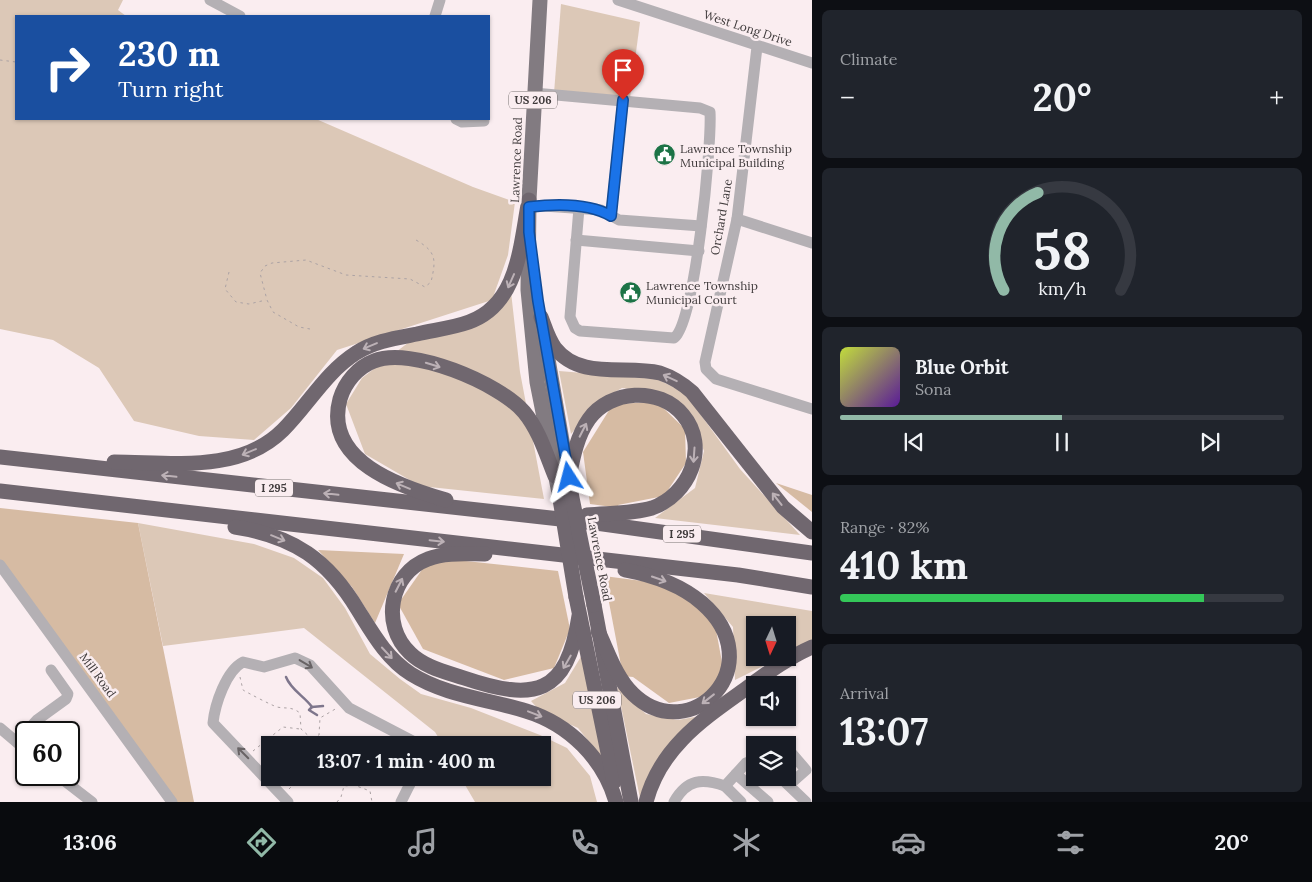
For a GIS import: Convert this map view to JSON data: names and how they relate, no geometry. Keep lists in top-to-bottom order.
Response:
{
  "streets": {
    "highway": ["US 206", "Lawrence Road", "I 295"],
    "street": ["West Long Drive", "Orchard Lane", "Mill Road"]
  },
  "crossings": [
    ["West Long Drive", "Orchard Lane"]
  ],
  "places": {
    "public building": ["Lawrence Township Municipal Building", "Lawrence Township Municipal Court"]
  },
  "north": "bottom",
  "page": {
    "tile": [
      "Climate",
      ["Range · 82%", "410 km"],
      ["Arrival", "13:07"]
    ],
    "turn": ["230 m", "Turn right"],
    "heat": ["−", "20°", "+"],
    "song": ["Blue Orbit", "Sona"],
    "limit": "60",
    "trip": "13:07 · 1 min · 400 m",
    "tabs": ["13:06", "20°"],
    "gauge": ["58", "km/h"]
  }
}
